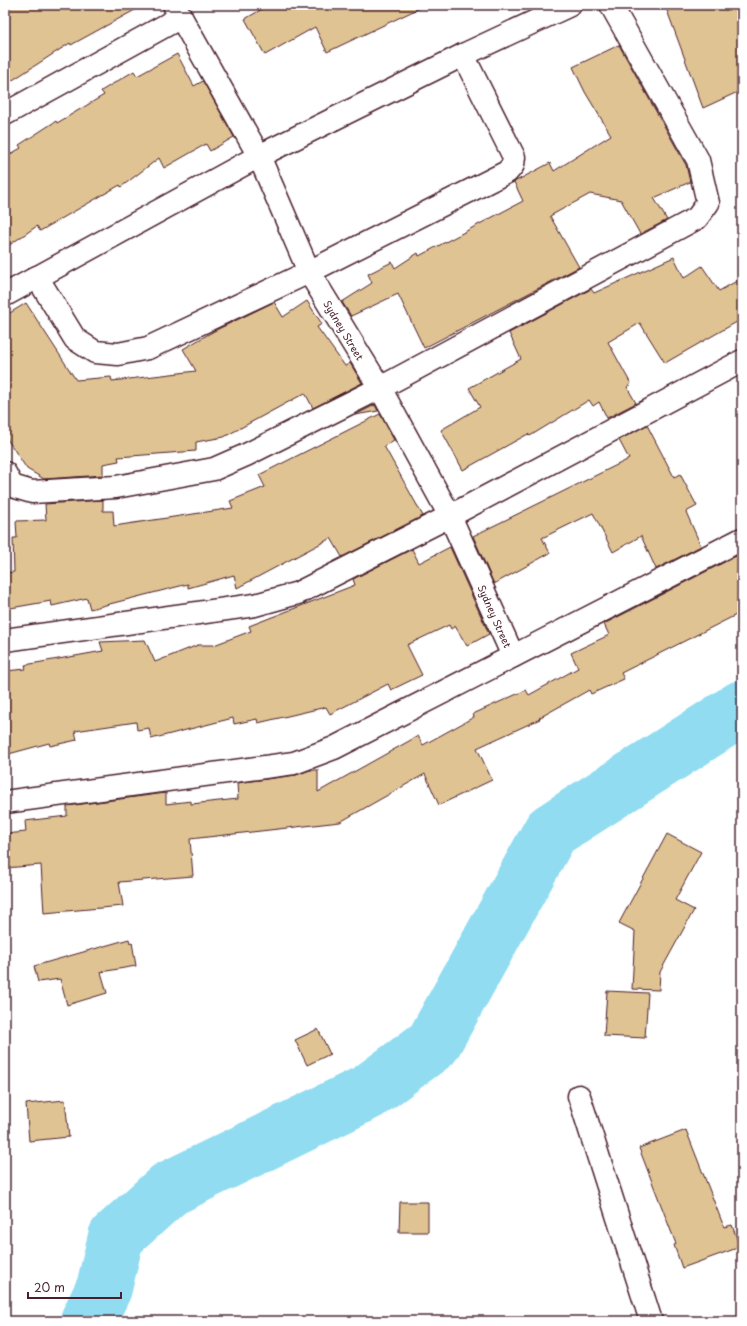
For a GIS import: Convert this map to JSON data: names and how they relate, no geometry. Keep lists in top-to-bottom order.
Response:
{
  "streets": {
    "street": ["Sydney Street"]
  },
  "scale_bar": "20 m"
}
